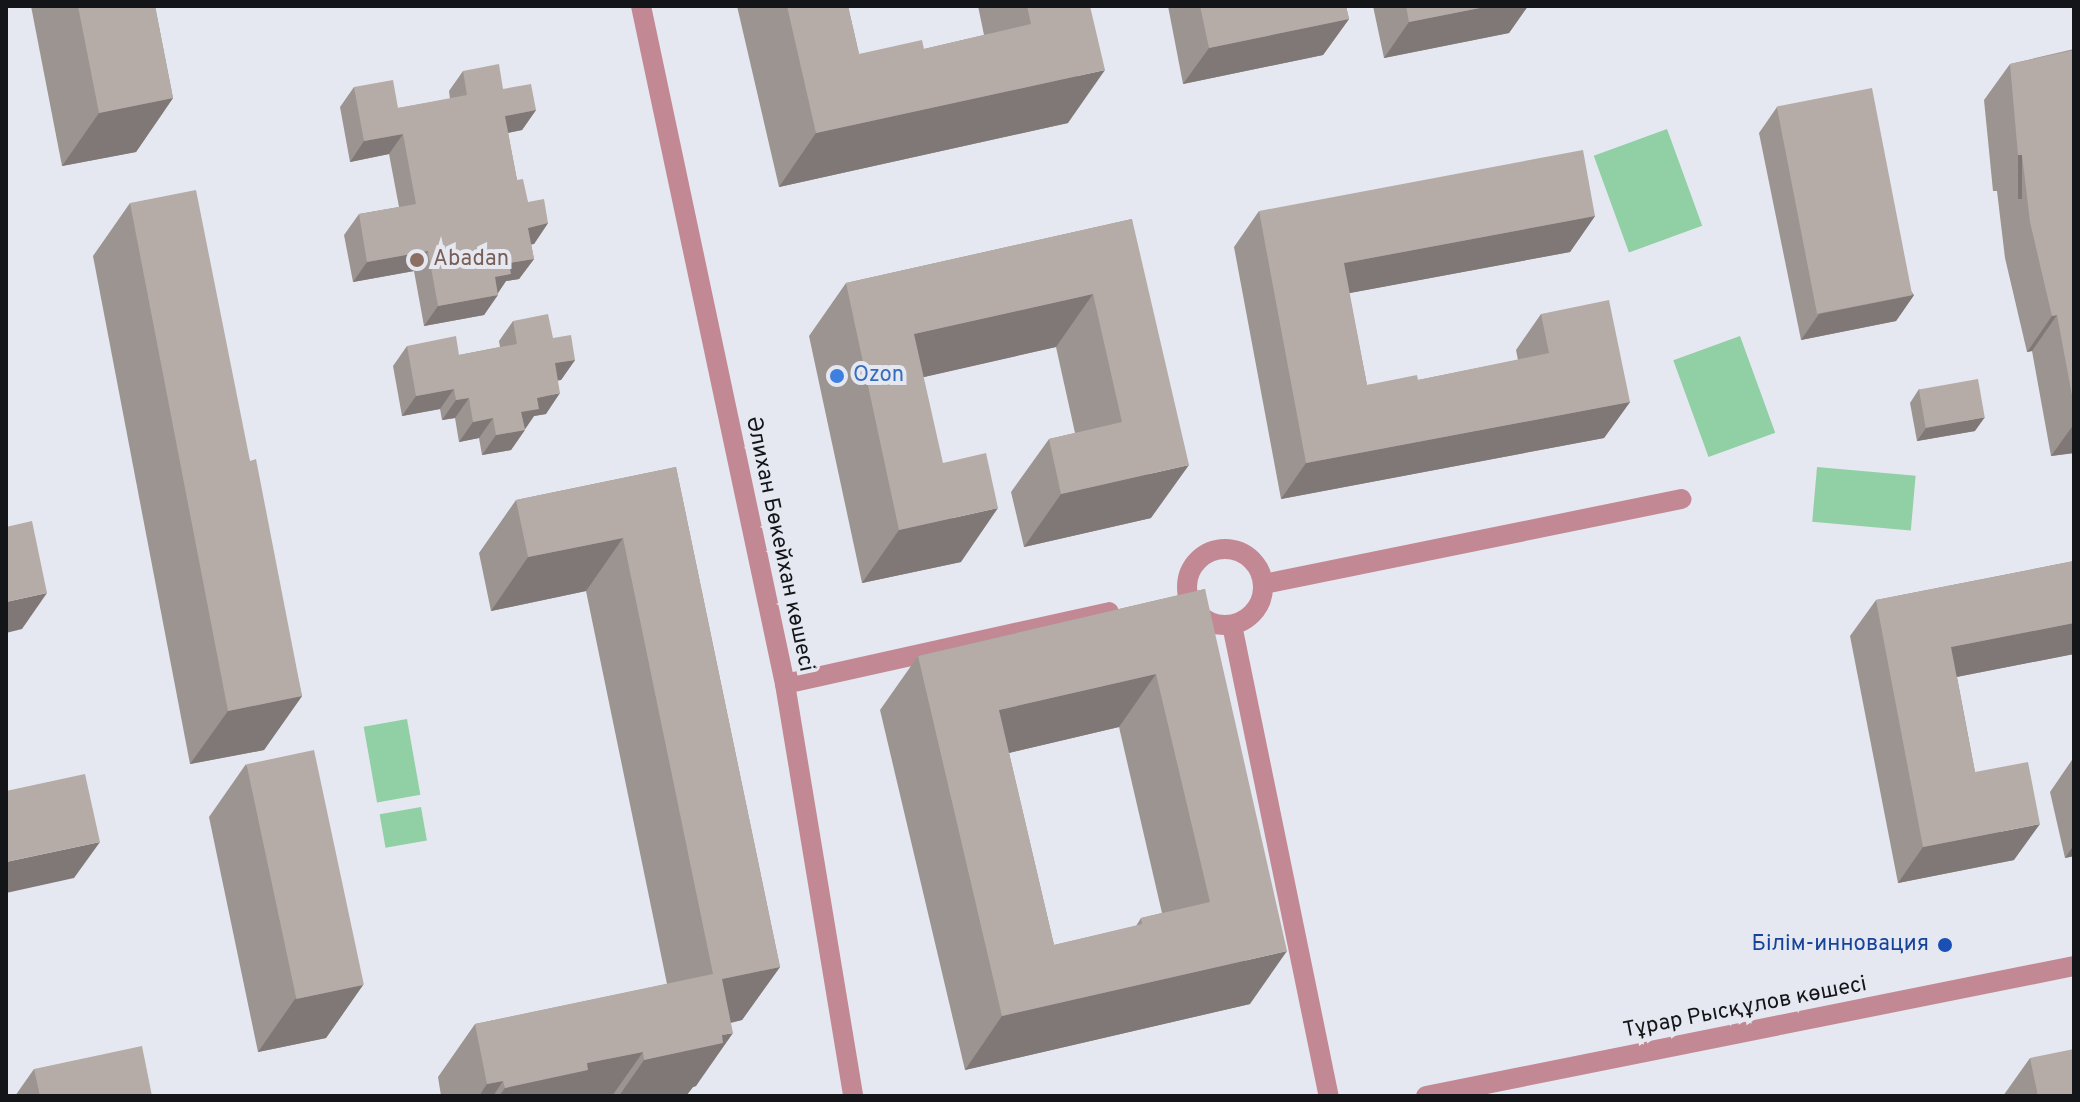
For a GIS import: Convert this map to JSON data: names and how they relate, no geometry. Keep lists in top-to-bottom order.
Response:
{
  "streets": {
    "street": ["Әлихан Бөкейхан көшесі", "Тұрар Рысқұлов көшесі"]
  },
  "places": ["Abadan", "Ozon", "Білім-инновация"]
}
